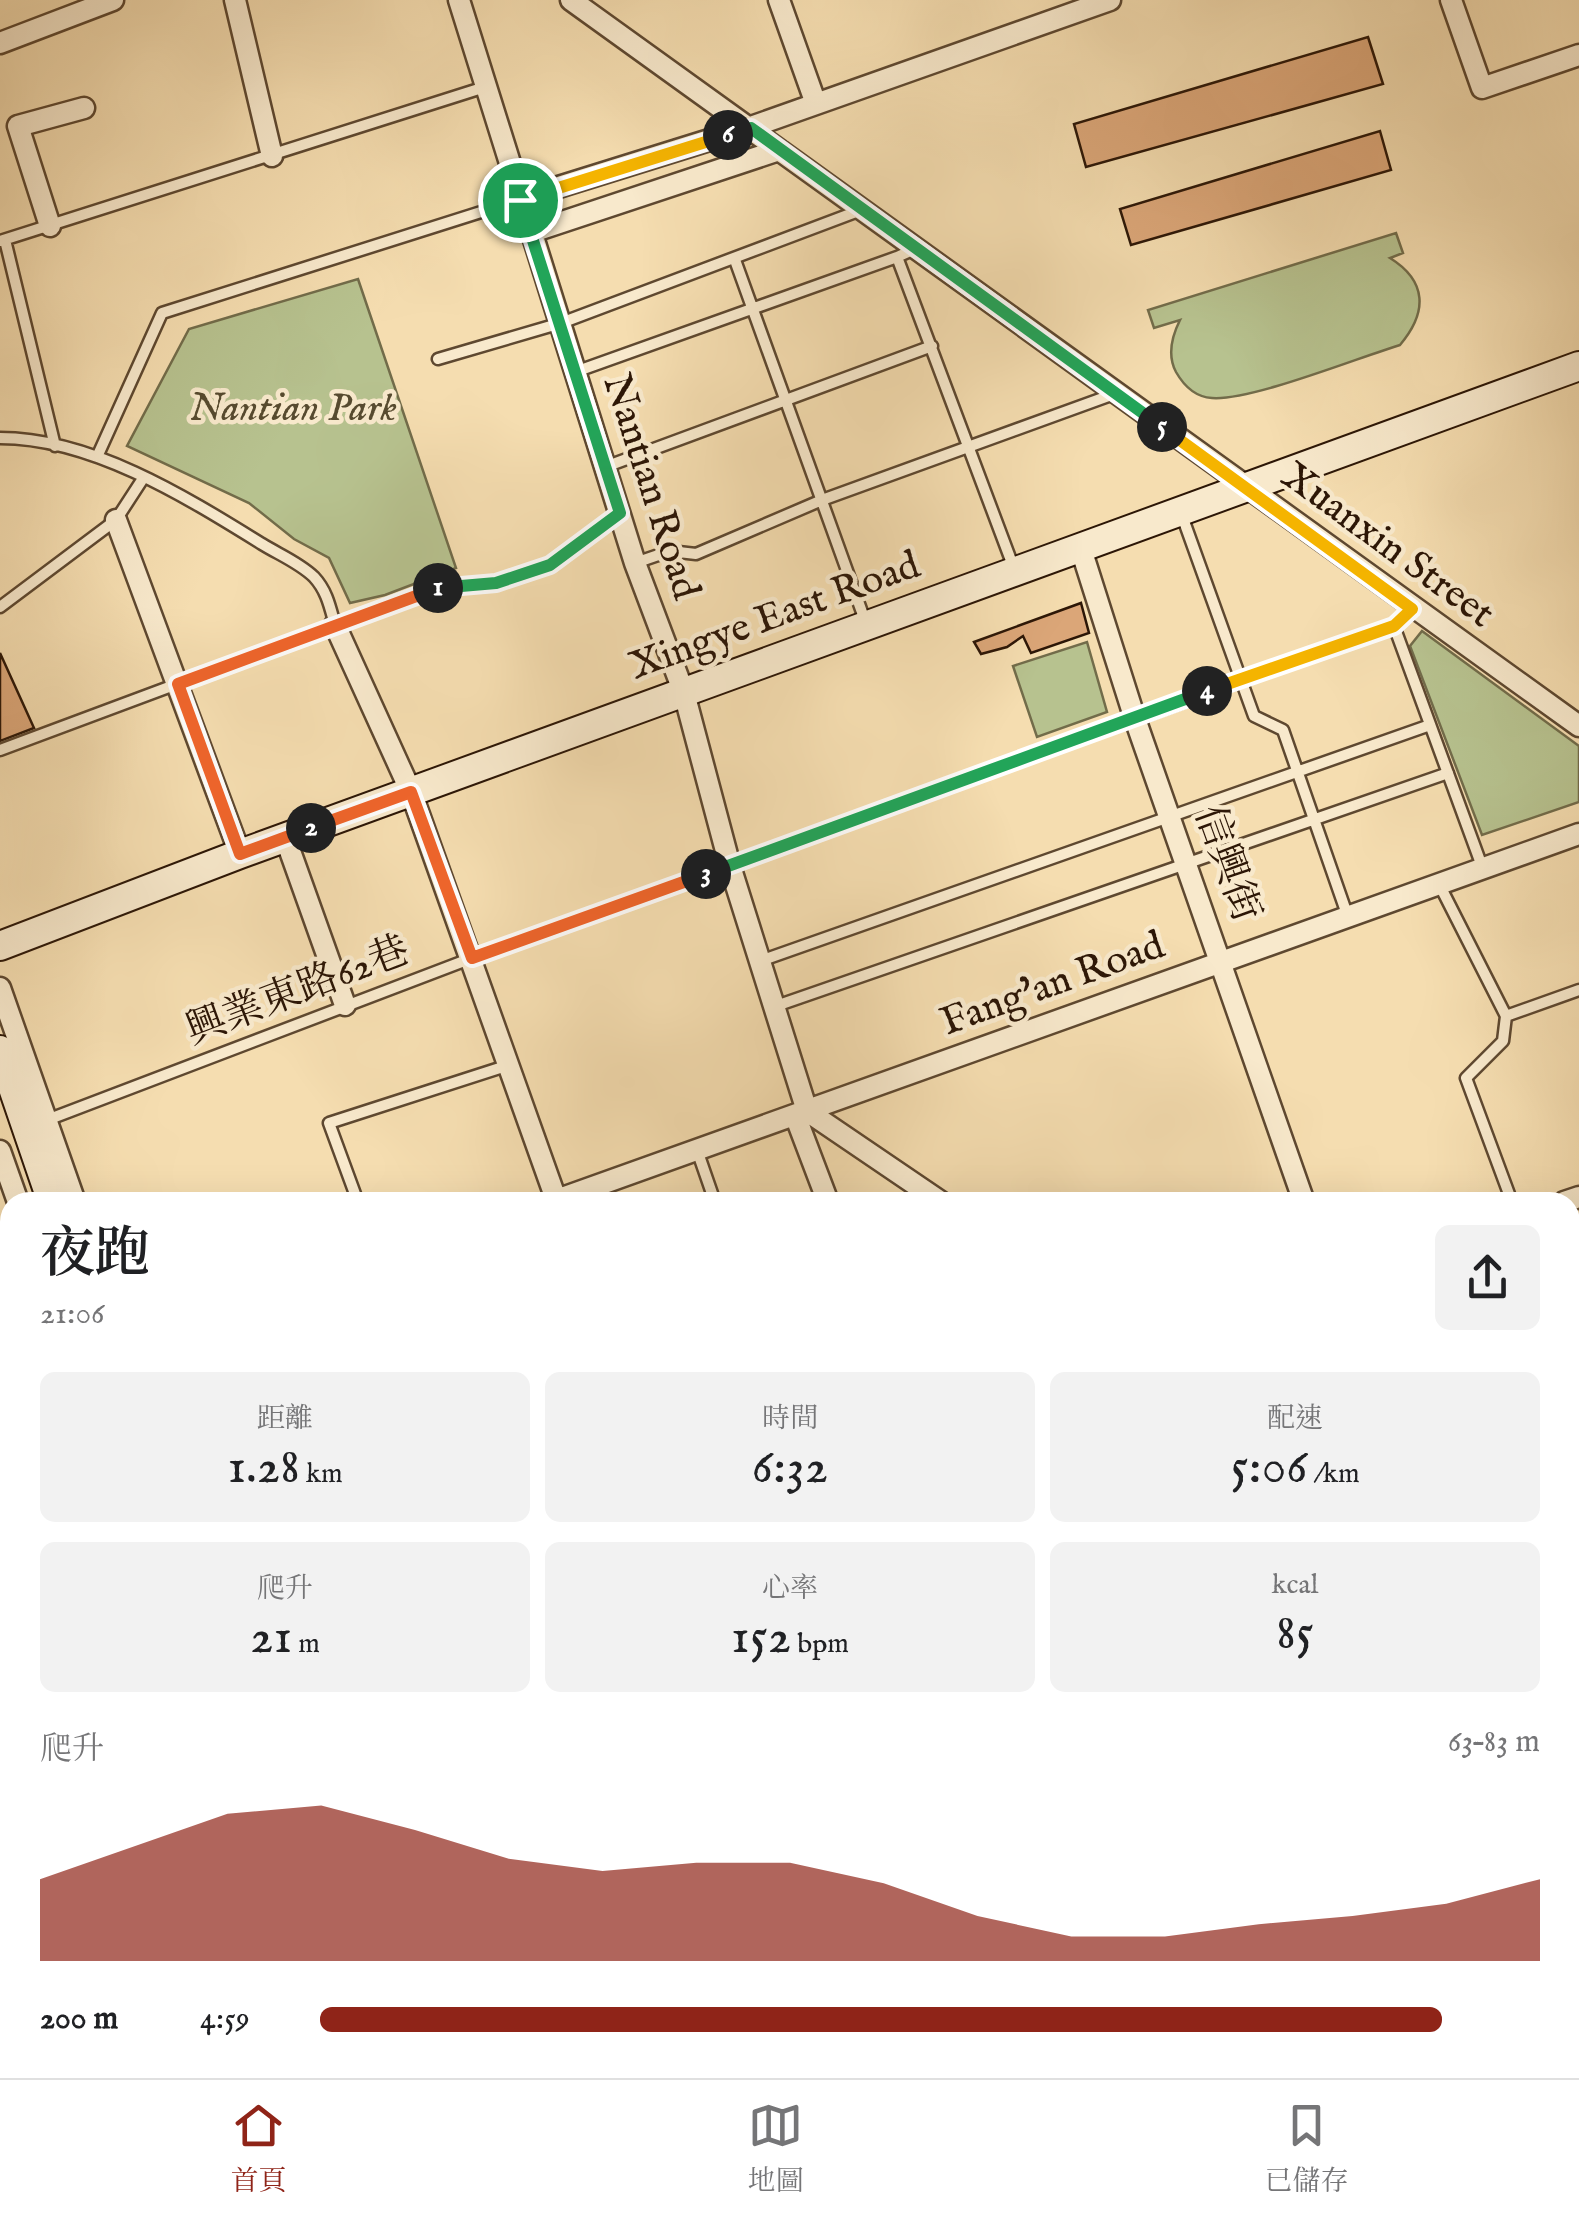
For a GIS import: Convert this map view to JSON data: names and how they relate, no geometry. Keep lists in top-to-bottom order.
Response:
{
  "streets": {
    "street": [
      "Nantian Road",
      "Xuanxin Street",
      "Xingye East Road",
      "信興街",
      "Fang'an Road"
    ],
    "lane": ["興業東路62巷"]
  },
  "crossings": [
    ["Nantian Road", "Xingye East Road"],
    ["Nantian Road", "Fang'an Road"],
    ["Nantian Road", "興業東路62巷"],
    ["Xuanxin Street", "Xingye East Road"],
    ["Xuanxin Street", "興業東路62巷"],
    ["Xingye East Road", "信興街"],
    ["信興街", "Fang'an Road"],
    ["信興街", "興業東路62巷"]
  ],
  "parks": ["Nantian Park"],
  "page": {
    "pins": [
      "6",
      "5",
      "1",
      "4",
      "2",
      "3"
    ],
    "heading": ["夜跑", "21:06"],
    "stats": [
      ["距離", "1.28 km"],
      ["時間", "6:32"],
      ["配速", "5:06 /km"],
      ["爬升", "21 m"],
      ["心率", "152 bpm"],
      ["kcal", "85"]
    ],
    "chart": ["爬升", "63–83 m"],
    "list": [
      {
        "name": "200 m",
        "note": "4:59"
      }
    ],
    "tabs": ["首頁", "地圖", "已儲存"]
  }
}
